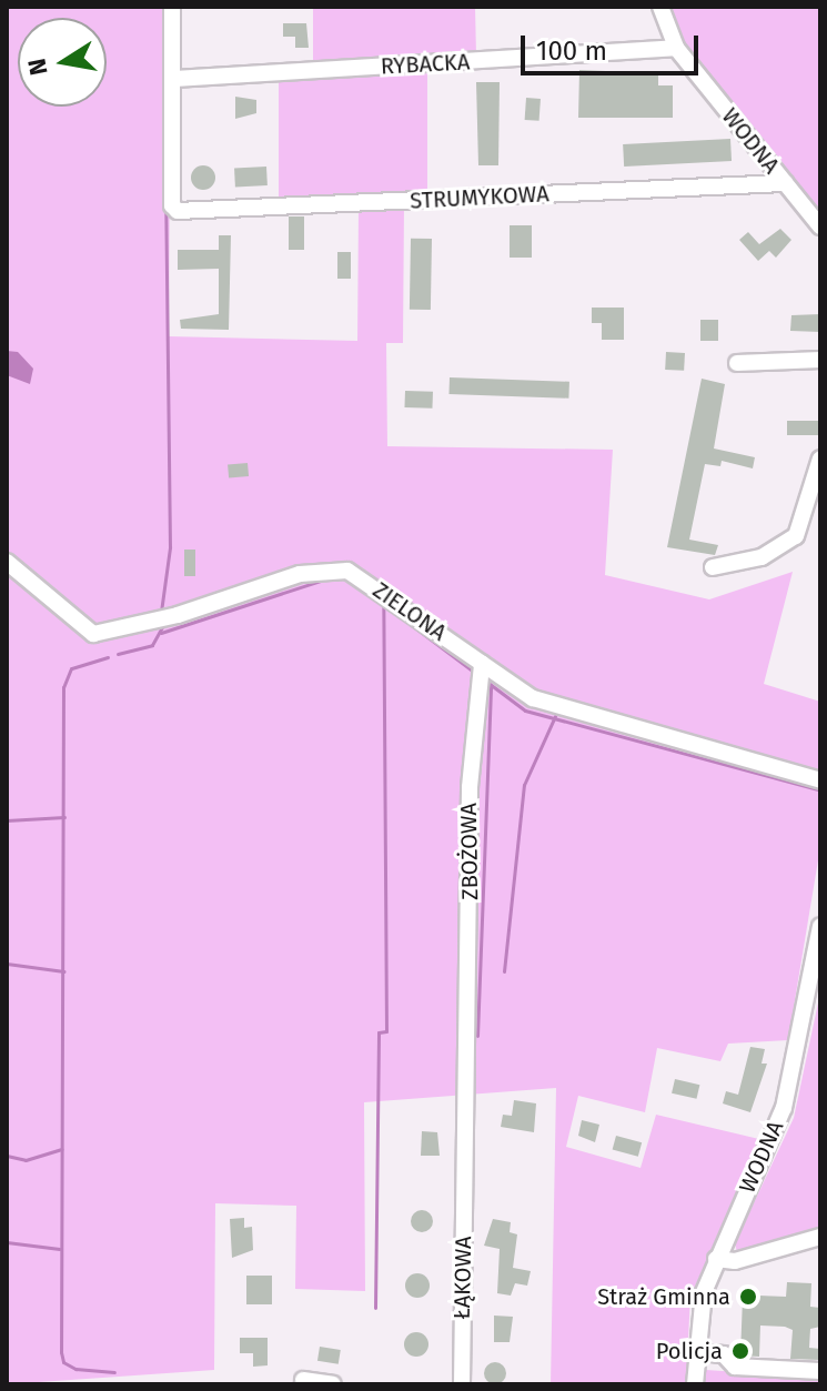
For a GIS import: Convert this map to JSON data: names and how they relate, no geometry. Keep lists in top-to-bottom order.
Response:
{
  "streets": {
    "street": [
      "RYBACKA",
      "WODNA",
      "STRUMYKOWA",
      "ZIELONA",
      "ZBOŻOWA",
      "ŁĄKOWA"
    ]
  },
  "crossings": [
    ["RYBACKA", "WODNA"],
    ["RYBACKA", "STRUMYKOWA"],
    ["WODNA", "STRUMYKOWA"],
    ["ZIELONA", "ZBOŻOWA"],
    ["ZBOŻOWA", "ŁĄKOWA"]
  ],
  "places": ["Straż Gminna", "Policja"],
  "scale_bar": "100 m",
  "north": "left"
}
